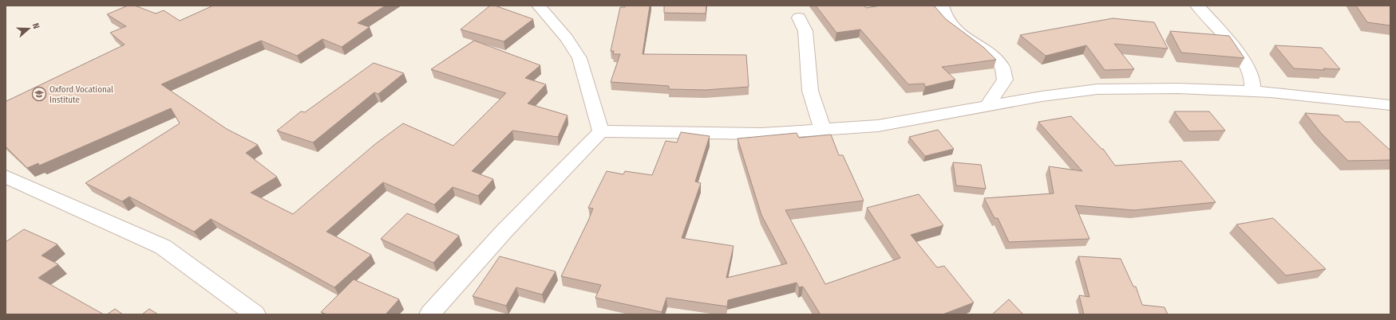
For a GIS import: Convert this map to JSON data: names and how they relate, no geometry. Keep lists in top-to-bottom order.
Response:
{
  "places": {
    "school or university": ["Oxford Vocational Institute"]
  },
  "north": "right"
}
